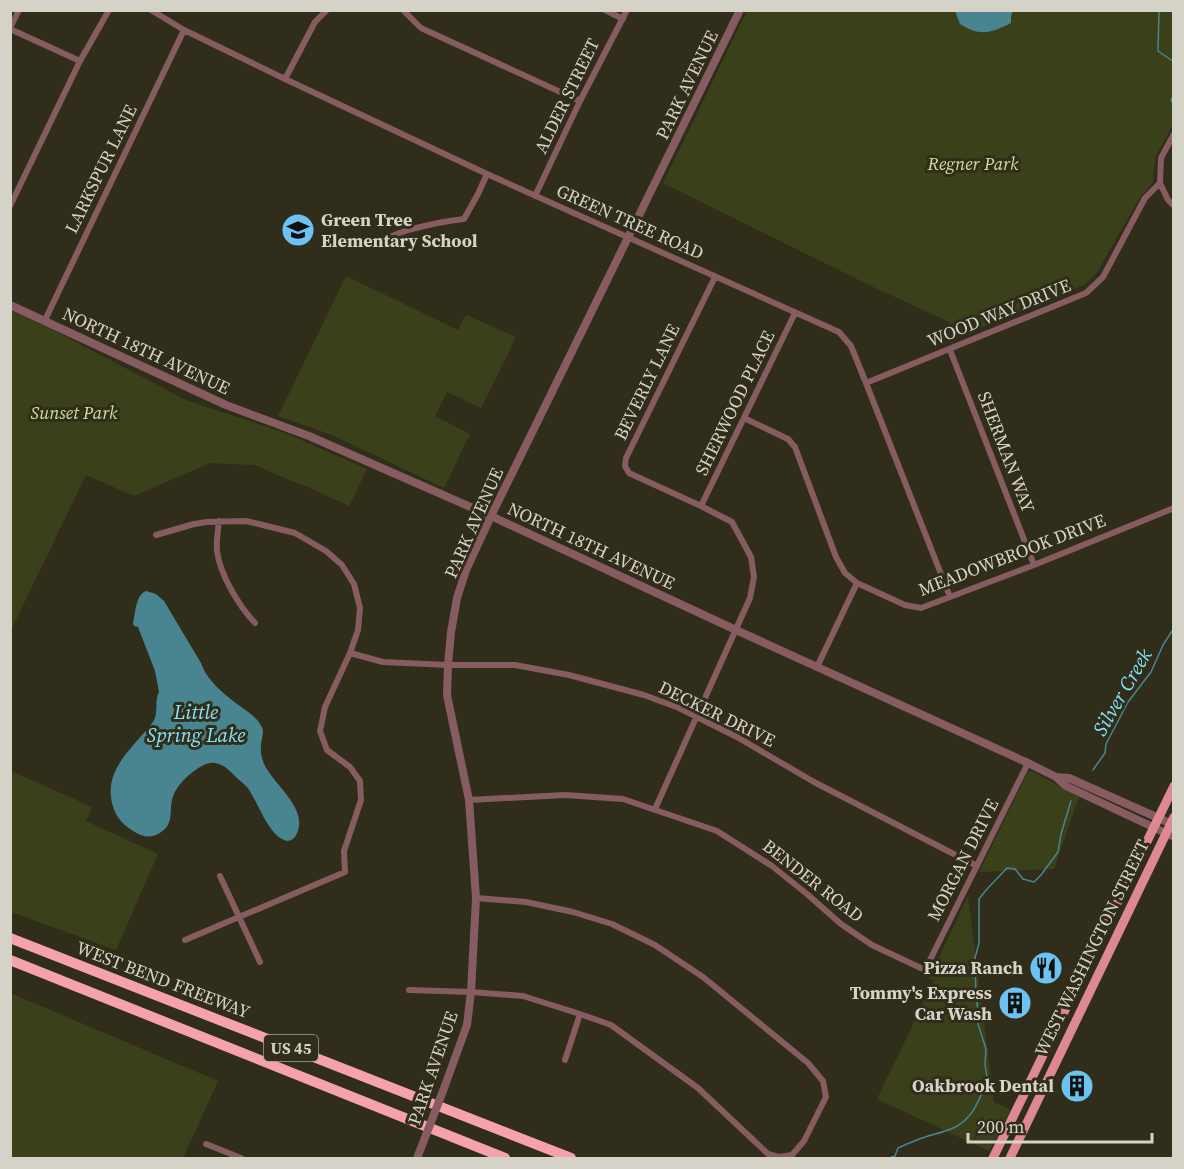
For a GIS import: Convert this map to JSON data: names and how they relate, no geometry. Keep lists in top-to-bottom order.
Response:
{
  "streets": {
    "highway": ["WEST BEND FREEWAY", "US 45"],
    "main road": ["WEST WASHINGTON STREET"],
    "street": [
      "PARK AVENUE",
      "ALDER STREET",
      "LARKSPUR LANE",
      "GREEN TREE ROAD",
      "WOOD WAY DRIVE",
      "NORTH 18TH AVENUE",
      "BEVERLY LANE",
      "SHERWOOD PLACE",
      "SHERMAN WAY",
      "MEADOWBROOK DRIVE",
      "DECKER DRIVE",
      "MORGAN DRIVE",
      "BENDER ROAD"
    ]
  },
  "crossings": [
    ["PARK AVENUE", "GREEN TREE ROAD"],
    ["PARK AVENUE", "NORTH 18TH AVENUE"],
    ["PARK AVENUE", "DECKER DRIVE"],
    ["PARK AVENUE", "BENDER ROAD"],
    ["ALDER STREET", "GREEN TREE ROAD"],
    ["LARKSPUR LANE", "GREEN TREE ROAD"],
    ["LARKSPUR LANE", "NORTH 18TH AVENUE"],
    ["GREEN TREE ROAD", "WOOD WAY DRIVE"],
    ["GREEN TREE ROAD", "BEVERLY LANE"],
    ["GREEN TREE ROAD", "SHERWOOD PLACE"],
    ["GREEN TREE ROAD", "MEADOWBROOK DRIVE"],
    ["WOOD WAY DRIVE", "SHERMAN WAY"],
    ["NORTH 18TH AVENUE", "BEVERLY LANE"],
    ["NORTH 18TH AVENUE", "MORGAN DRIVE"],
    ["NORTH 18TH AVENUE", "WEST WASHINGTON STREET"],
    ["BEVERLY LANE", "SHERWOOD PLACE"],
    ["BEVERLY LANE", "DECKER DRIVE"],
    ["BEVERLY LANE", "BENDER ROAD"],
    ["SHERWOOD PLACE", "MEADOWBROOK DRIVE"],
    ["SHERMAN WAY", "MEADOWBROOK DRIVE"],
    ["DECKER DRIVE", "MORGAN DRIVE"],
    ["MORGAN DRIVE", "BENDER ROAD"]
  ],
  "water": ["Silver Creek", "Little Spring Lake"],
  "parks": ["Regner Park", "Sunset Park"],
  "places": {
    "school or university": ["Green Tree Elementary School"],
    "restaurant": ["Pizza Ranch"],
    "building": ["Tommy's Express Car Wash", "Oakbrook Dental"]
  },
  "scale_bar": "200 m"
}
